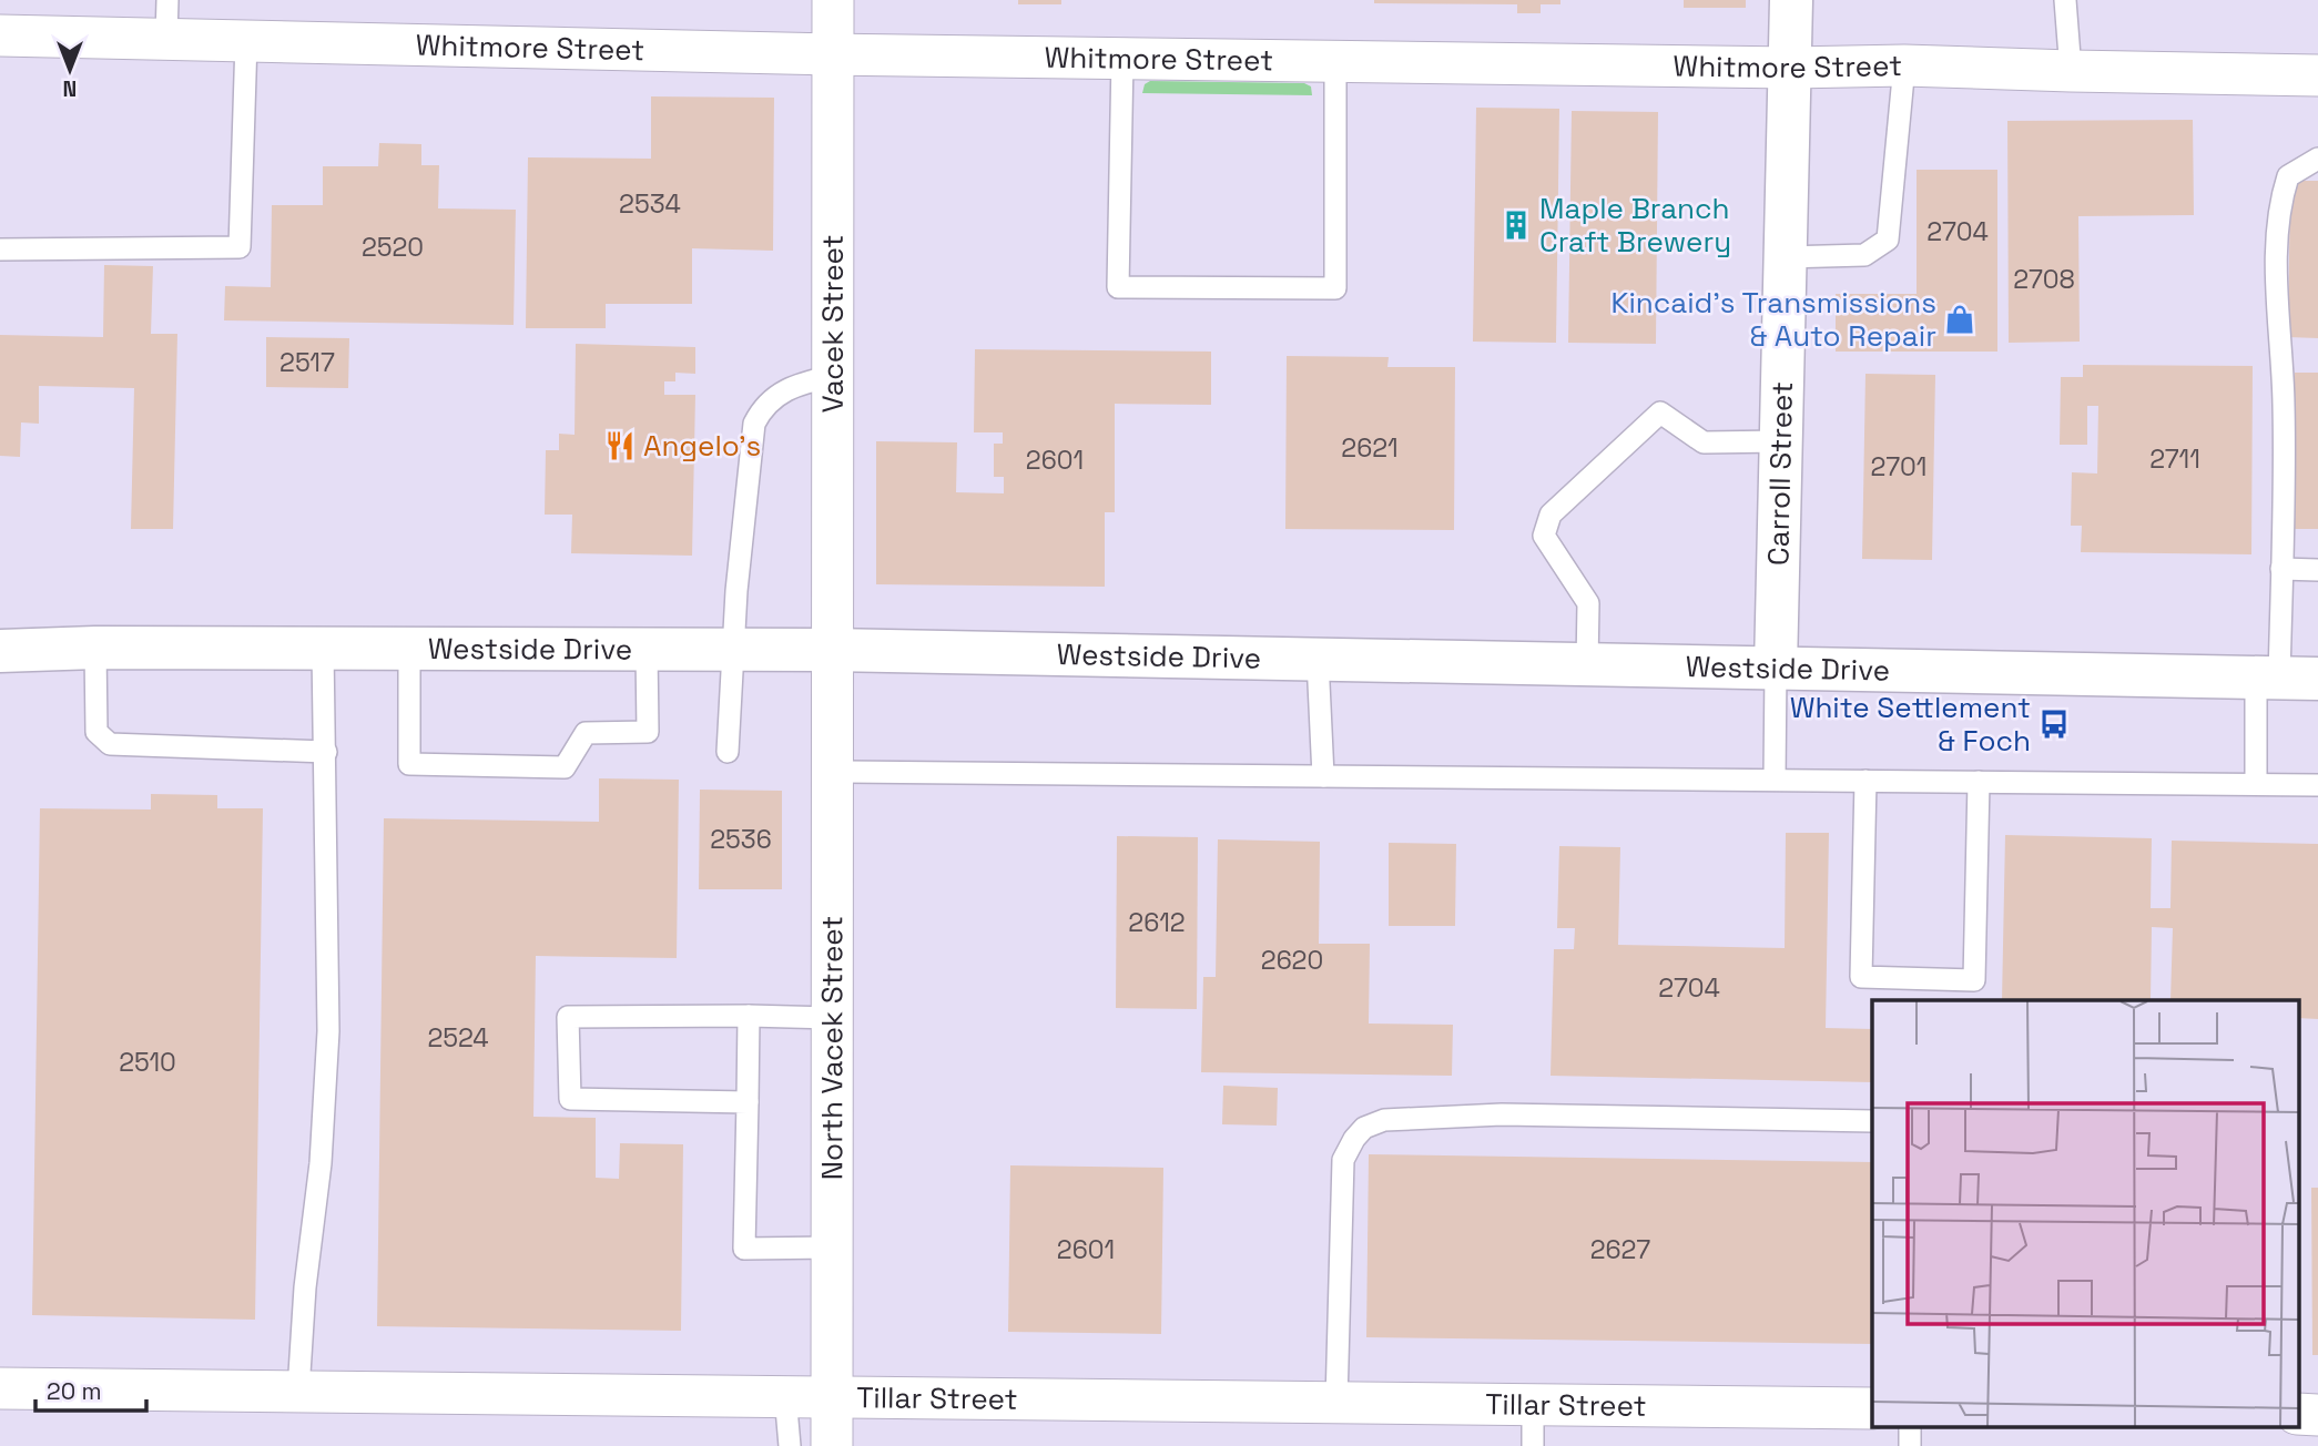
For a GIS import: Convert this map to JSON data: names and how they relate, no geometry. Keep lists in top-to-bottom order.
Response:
{
  "streets": {
    "main road": ["Carroll Street", "Westside Drive"],
    "street": [
      "Whitmore Street",
      "Vacek Street",
      "North Vacek Street",
      "Tillar Street"
    ]
  },
  "crossings": [
    ["Whitmore Street", "Vacek Street"],
    ["Whitmore Street", "Carroll Street"],
    ["Vacek Street", "Westside Drive"],
    ["Vacek Street", "North Vacek Street"],
    ["Carroll Street", "Westside Drive"],
    ["Westside Drive", "North Vacek Street"],
    ["North Vacek Street", "Tillar Street"]
  ],
  "places": {
    "building": ["Maple Branch Craft Brewery"],
    "shop": ["Kincaid's Transmissions & Auto Repair"],
    "restaurant": ["Angelo's"],
    "bus stop": ["White Settlement & Foch"]
  },
  "house_numbers": [
    "2534",
    "2704",
    "2520",
    "2708",
    "2517",
    "2621",
    "2711",
    "2601",
    "2701",
    "2536",
    "2612",
    "2620",
    "2704",
    "2524",
    "2510",
    "2601",
    "2627"
  ],
  "scale_bar": "20 m",
  "north": "bottom"
}
